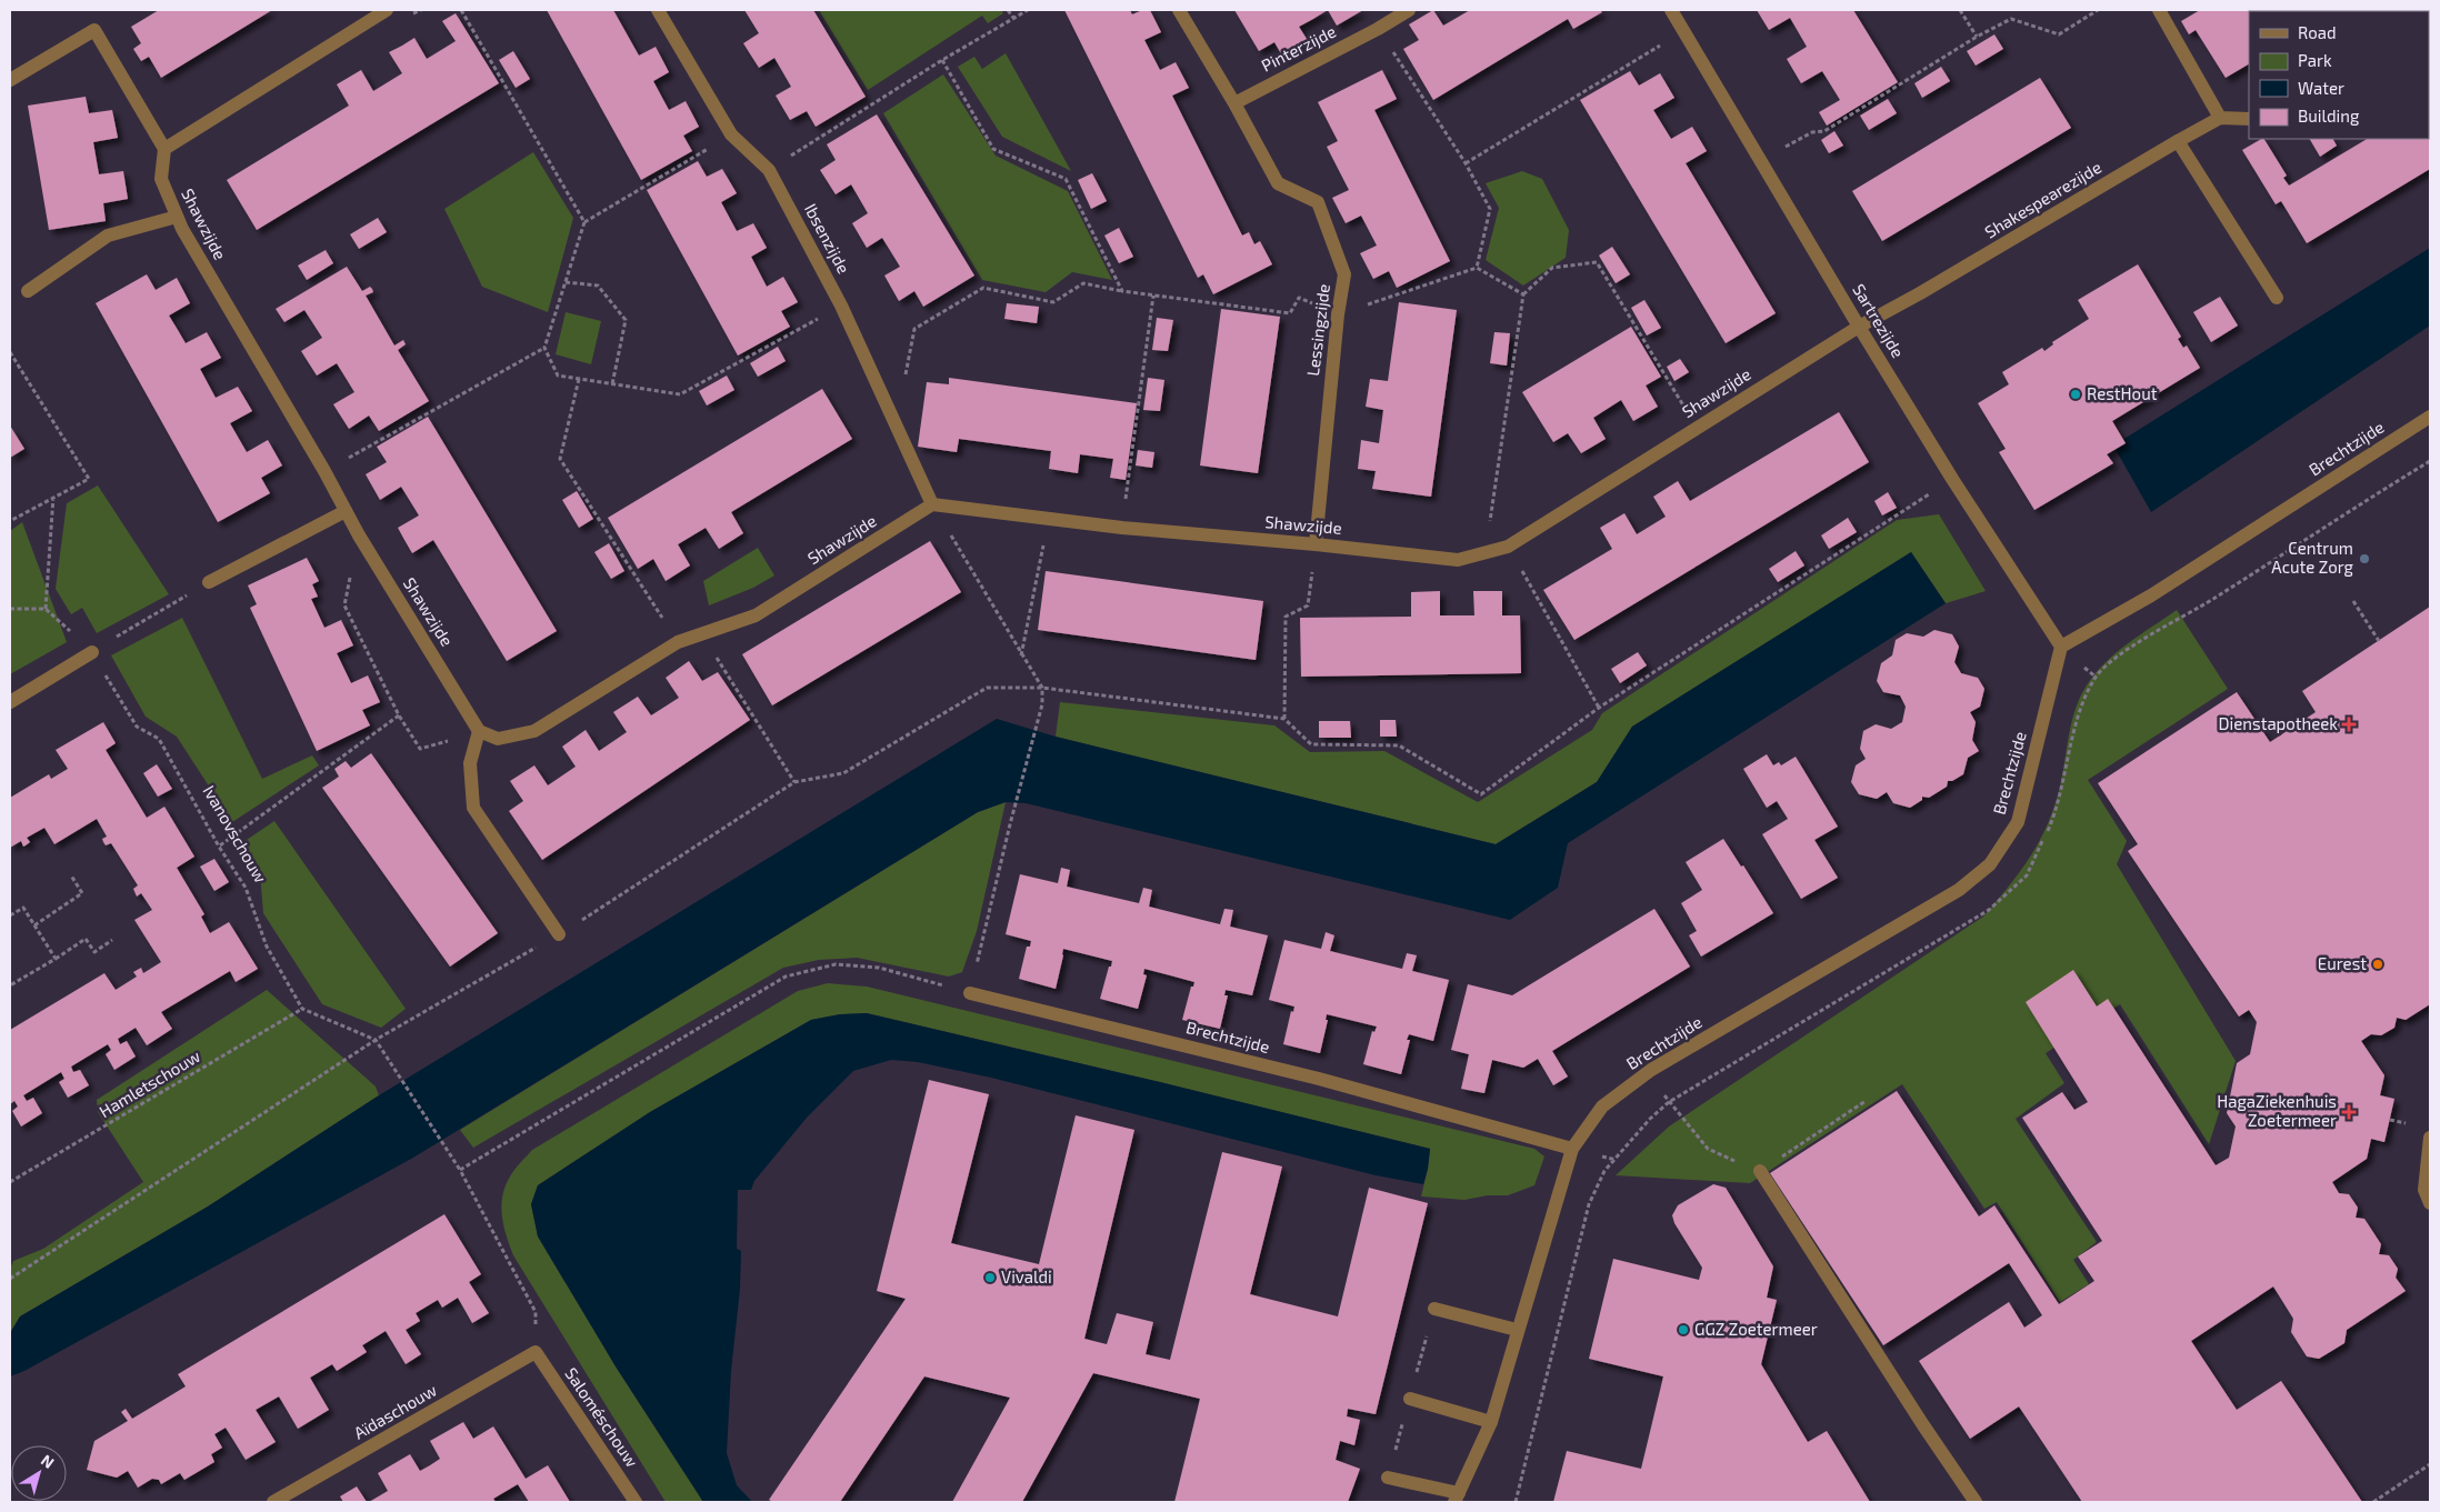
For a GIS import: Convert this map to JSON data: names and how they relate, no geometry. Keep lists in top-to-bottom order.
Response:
{
  "streets": {
    "street": [
      "Pinterzijde",
      "Shakespearezijde",
      "Shawzijde",
      "Ibsenzijde",
      "Sartrezijde",
      "Lessingzijde",
      "Brechtzijde",
      "Aïdaschouw",
      "Saloméschouw"
    ],
    "path": ["Ivanovschouw", "Hamletschouw"]
  },
  "crossings": [
    ["Pinterzijde", "Lessingzijde"],
    ["Shakespearezijde", "Shawzijde"],
    ["Shakespearezijde", "Sartrezijde"],
    ["Shawzijde", "Ibsenzijde"],
    ["Shawzijde", "Sartrezijde"],
    ["Shawzijde", "Lessingzijde"],
    ["Sartrezijde", "Brechtzijde"],
    ["Ivanovschouw", "Hamletschouw"],
    ["Aïdaschouw", "Saloméschouw"]
  ],
  "places": {
    "other": [
      "RestHout",
      "Centrum Acute Zorg",
      "Eurest",
      "Vivaldi",
      "GGZ Zoetermeer"
    ],
    "health": ["Dienstapotheek", "HagaZiekenhuis Zoetermeer"]
  },
  "legend": [
    "Road",
    "Park",
    "Water",
    "Building"
  ],
  "north": "top right"
}
